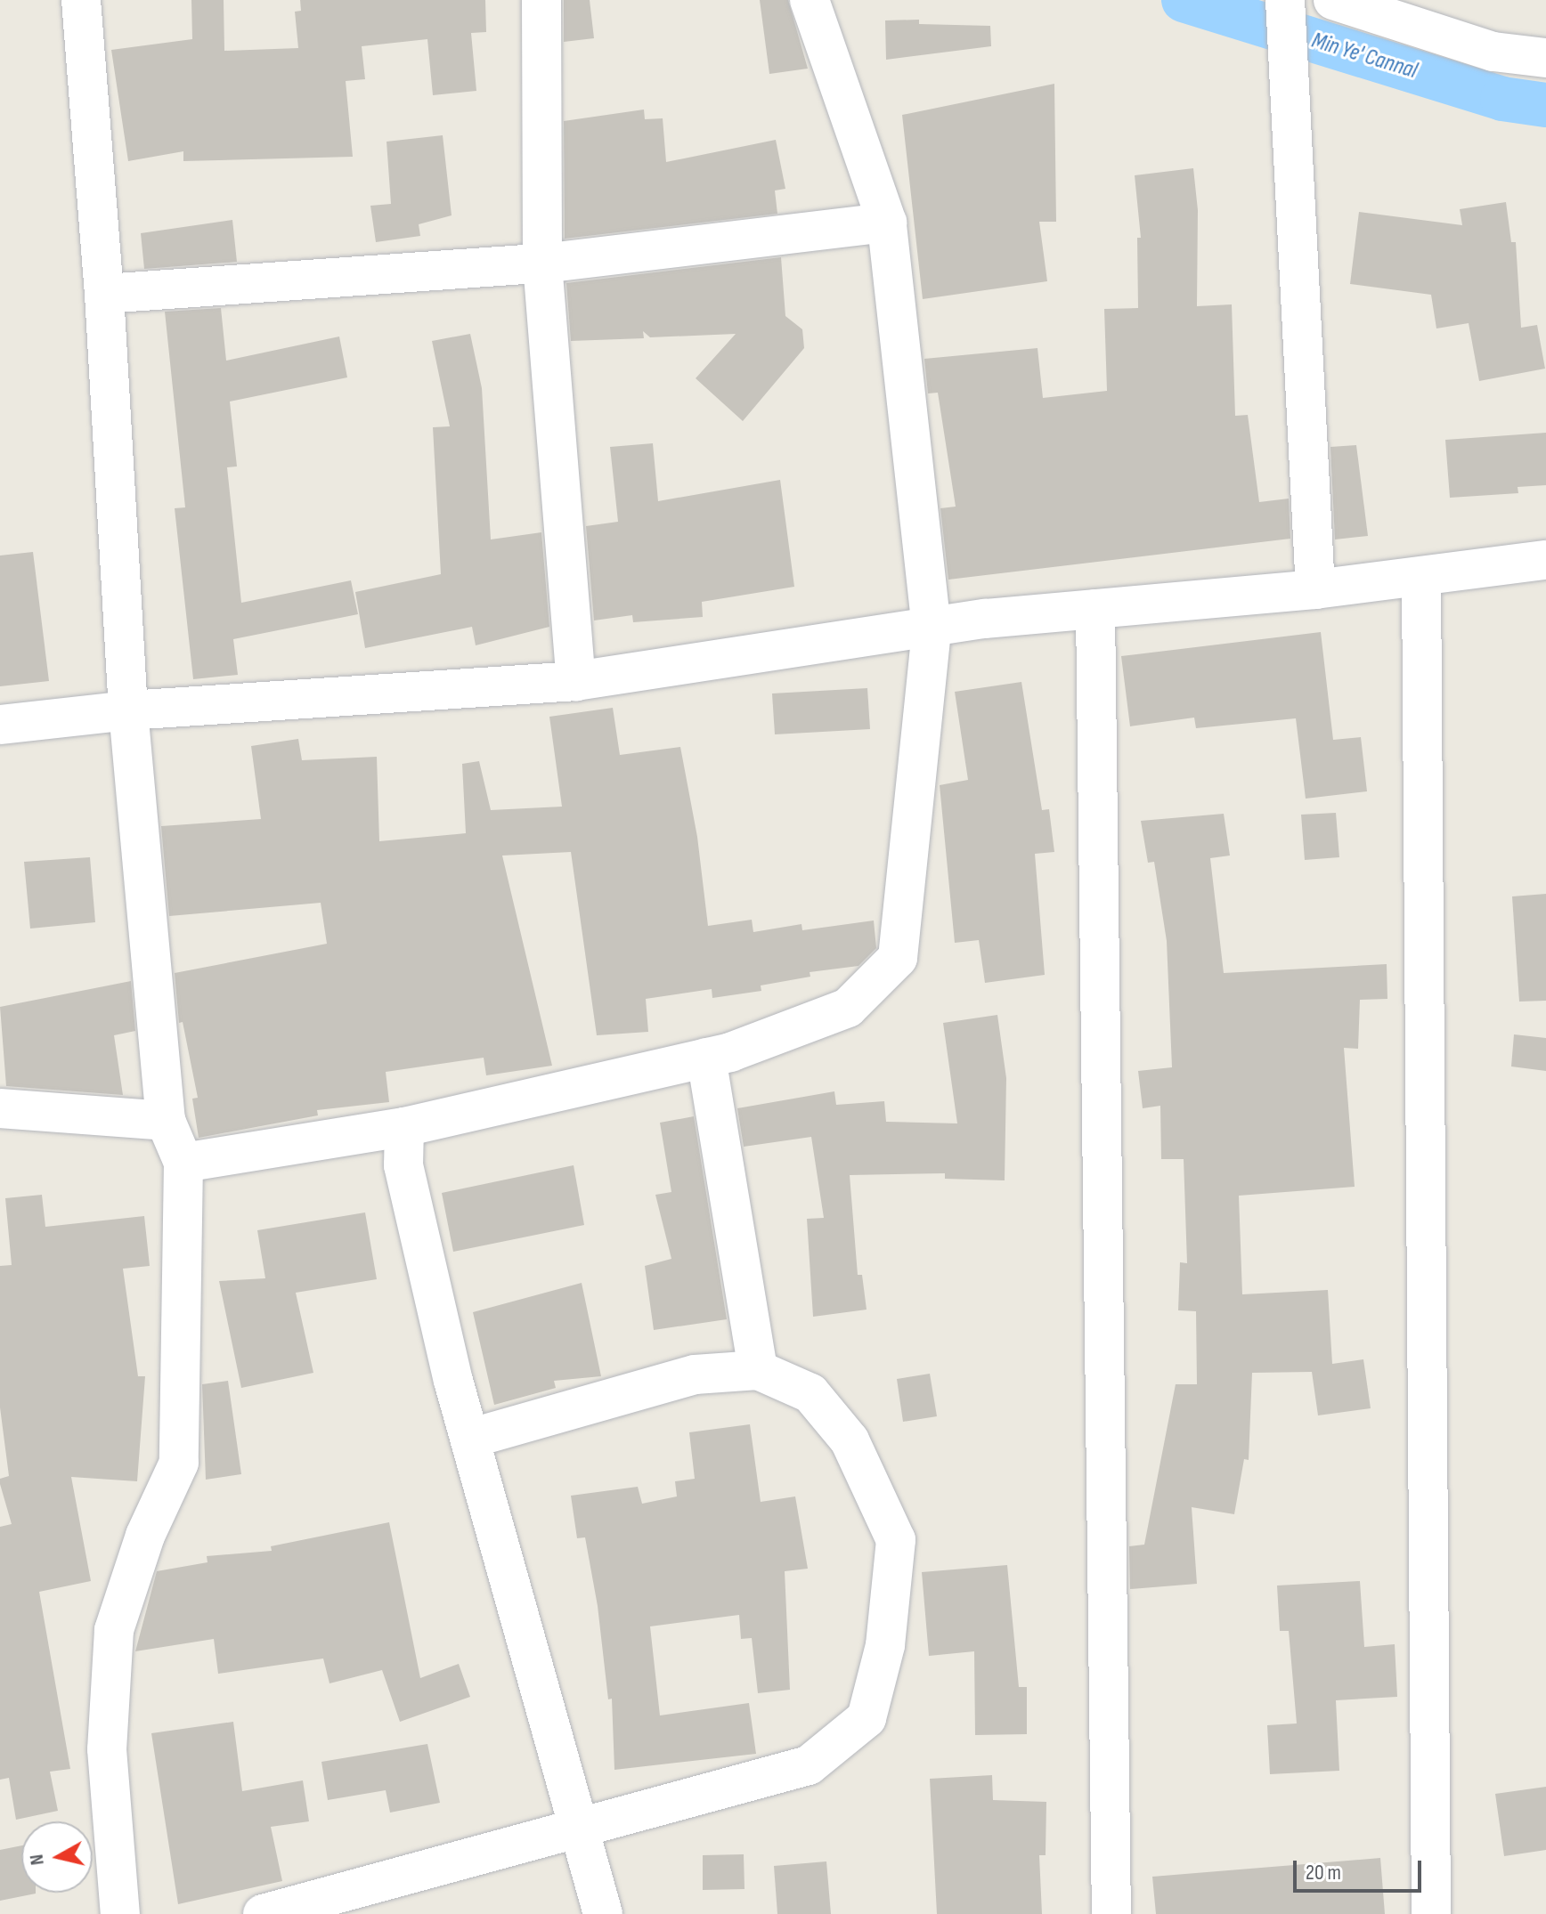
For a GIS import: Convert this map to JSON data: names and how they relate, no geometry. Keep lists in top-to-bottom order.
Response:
{
  "water": ["Min Ye' Cannal"],
  "scale_bar": "20 m",
  "north": "left"
}
